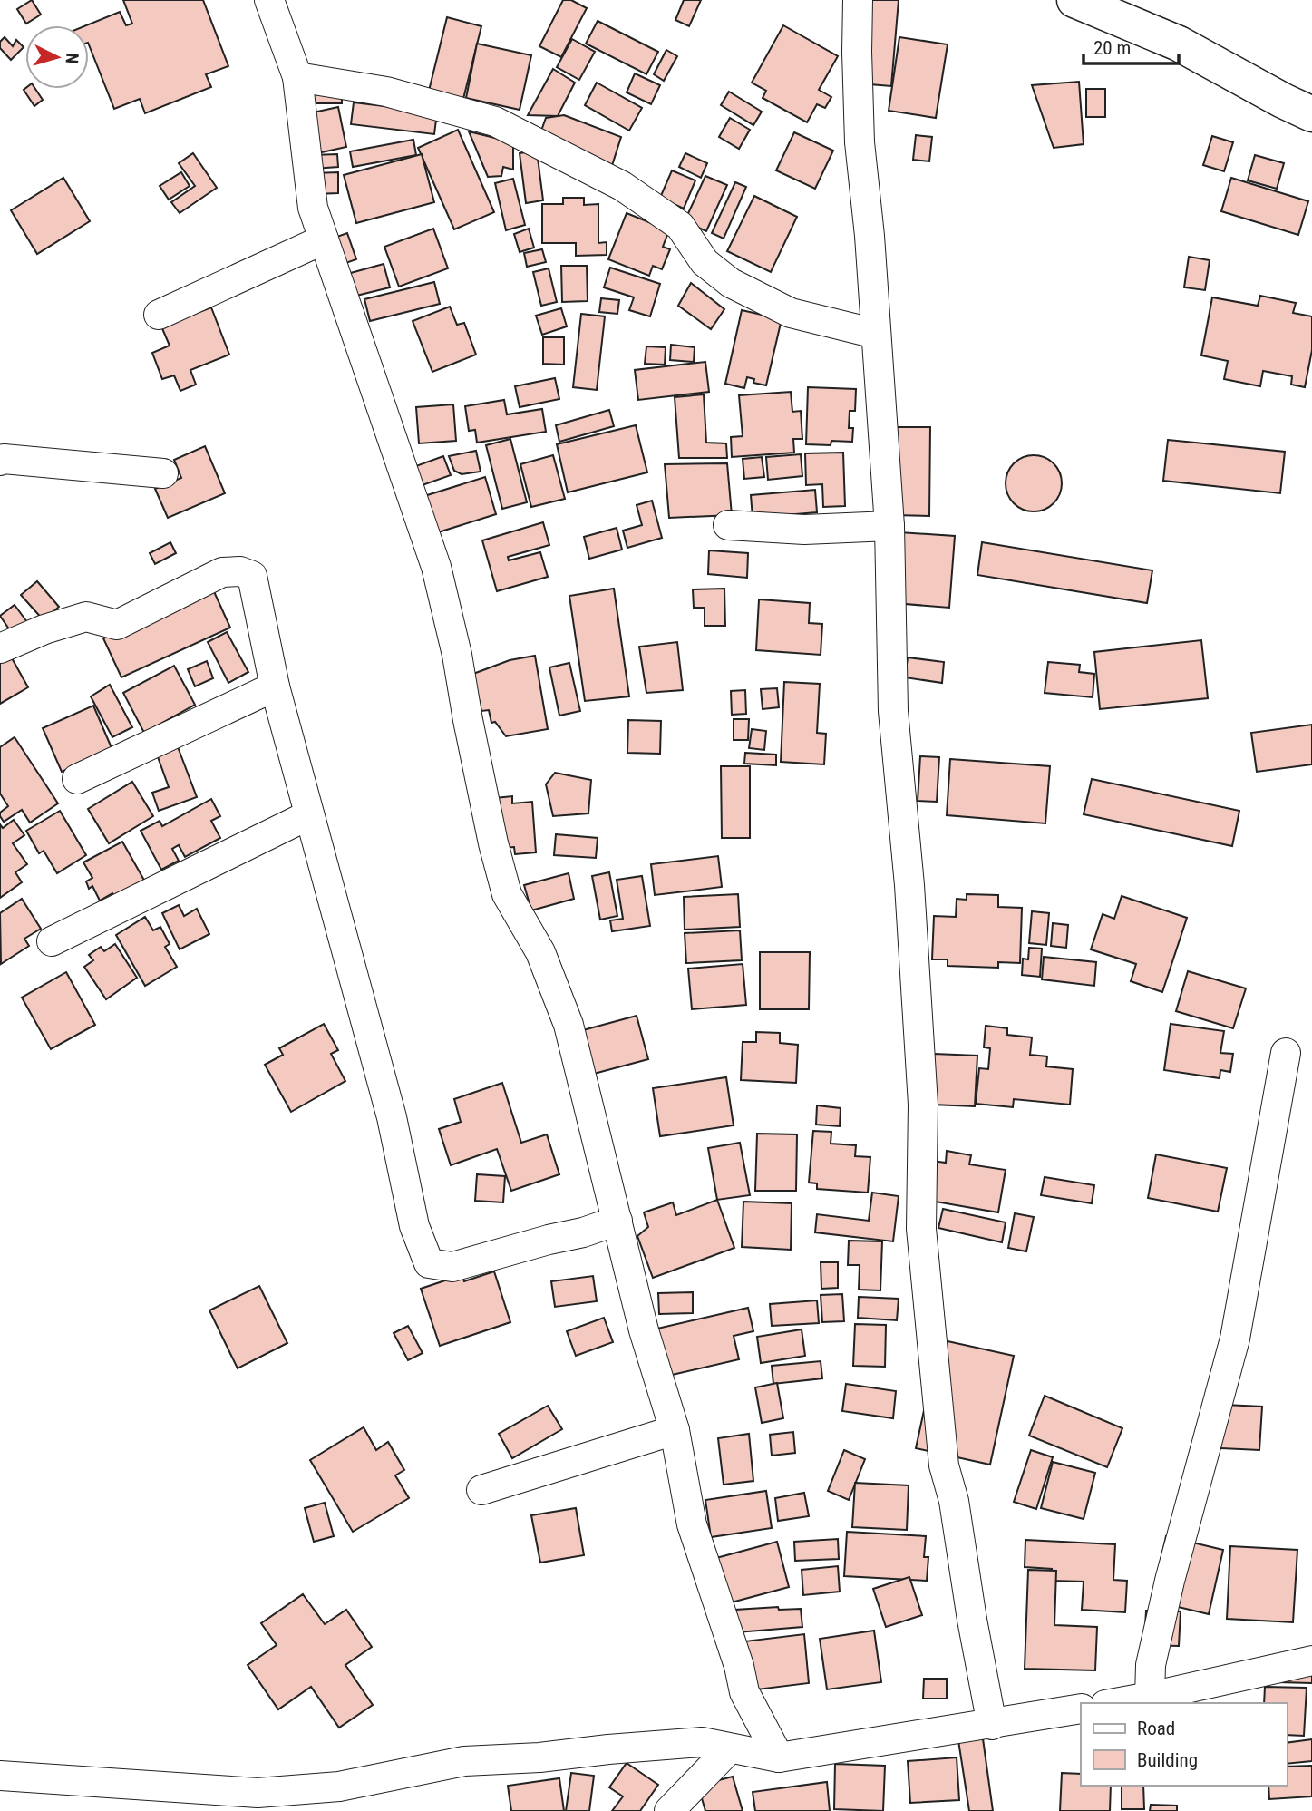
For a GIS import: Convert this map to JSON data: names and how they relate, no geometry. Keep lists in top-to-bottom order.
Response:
{
  "legend": ["Road", "Building"],
  "scale_bar": "20 m",
  "north": "right"
}
